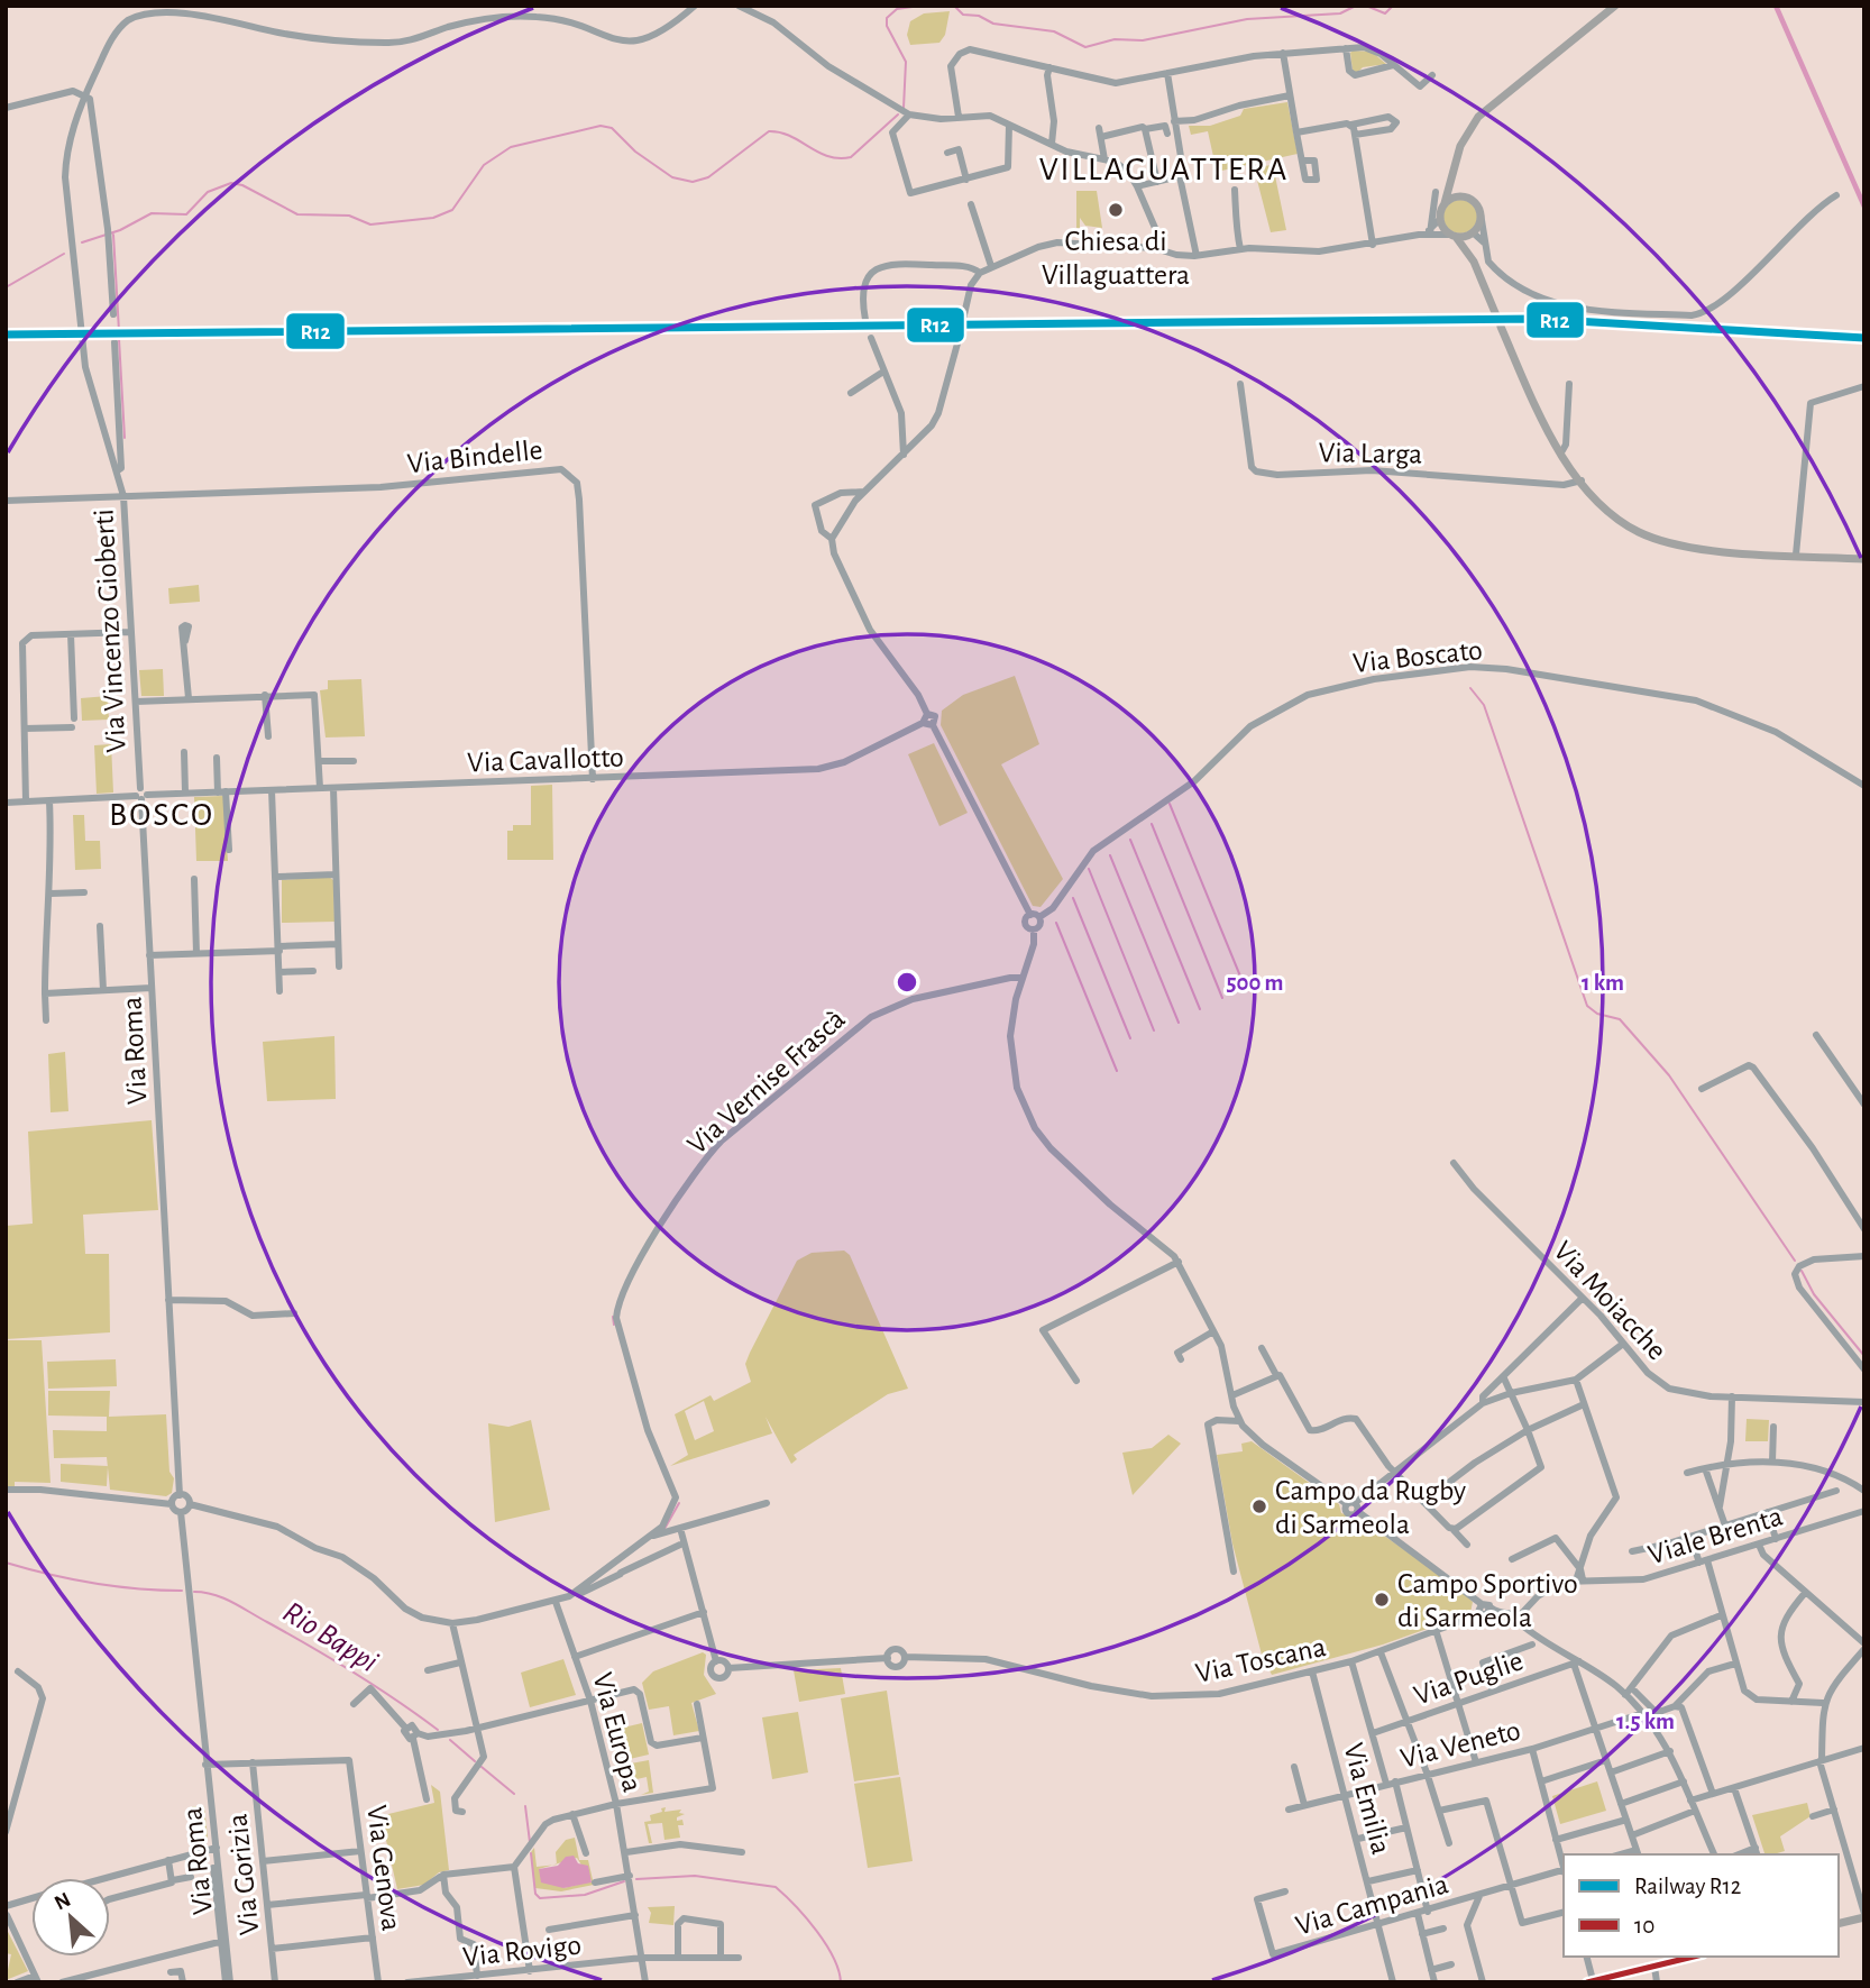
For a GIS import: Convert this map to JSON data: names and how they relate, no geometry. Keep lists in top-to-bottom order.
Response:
{
  "streets": {
    "street": [
      "Via Larga",
      "Via Bindelle",
      "Via Vincenzo Gioberti",
      "Via Boscato",
      "Via Cavallotto",
      "Via Roma",
      "Via Vernise Frascà",
      "Via Moiacche",
      "Viale Brenta",
      "Via Toscana",
      "Via Puglie",
      "Via Europa",
      "Via Veneto",
      "Via Emilia",
      "Via Genova",
      "Via Gorizia",
      "Via Campania",
      "Via Rovigo"
    ]
  },
  "crossings": [
    ["Via Bindelle", "Via Vincenzo Gioberti"],
    ["Via Bindelle", "Via Cavallotto"],
    ["Via Vincenzo Gioberti", "Via Cavallotto"],
    ["Via Vincenzo Gioberti", "Via Roma"],
    ["Via Cavallotto", "Via Roma"],
    ["Via Vernise Frascà", "Via Europa"],
    ["Via Toscana", "Via Emilia"],
    ["Via Europa", "Via Rovigo"],
    ["Via Veneto", "Via Emilia"],
    ["Via Emilia", "Via Campania"],
    ["Via Genova", "Via Gorizia"]
  ],
  "districts": ["VILLAGUATTERA", "BOSCO"],
  "water": ["Rio Bappi"],
  "places": ["Chiesa di Villaguattera", "Campo da Rugby di Sarmeola", "Campo Sportivo di Sarmeola"],
  "lines": ["rail line R12", "transit line 10"],
  "legend": ["Railway R12", "10"],
  "north": "top left",
  "rings": ["500 m", "1 km", "1.5 km"]
}
